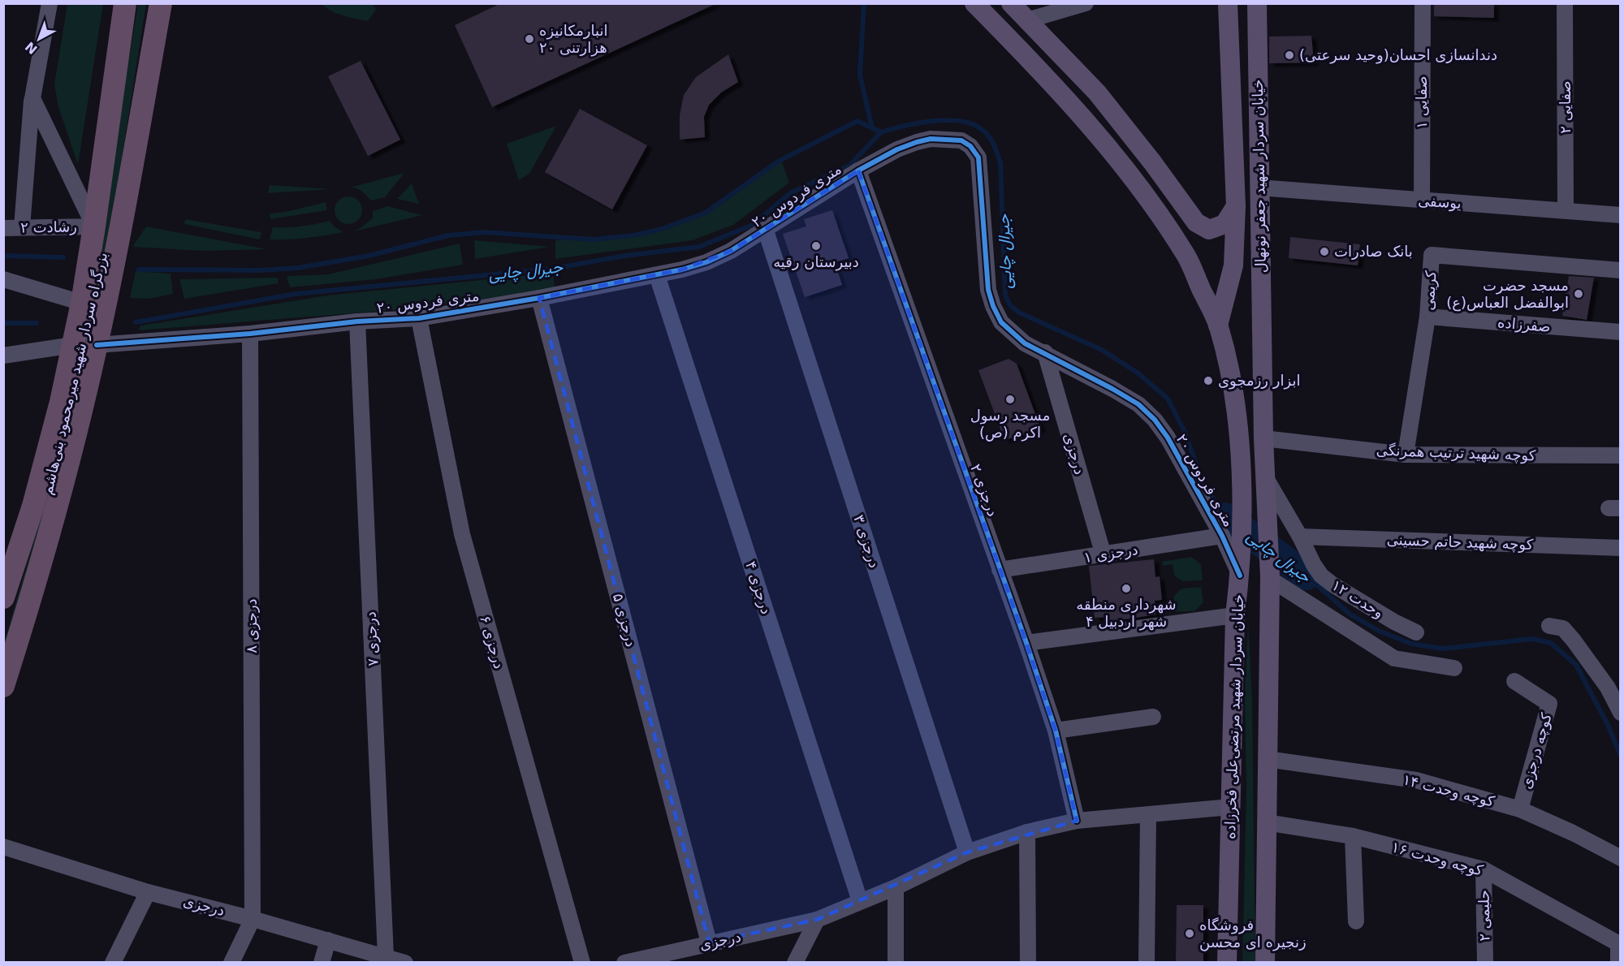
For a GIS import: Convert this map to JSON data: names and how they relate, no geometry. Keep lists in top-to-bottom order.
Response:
{
  "streets": {
    "highway": ["بزرگراه سردار شهید میرمحمود بنی‌هاشم"],
    "main road": ["خیابان سردار شهید جعفر نونهال", "خیابان سردار شهید مرتضی‌علی فخرزاده"],
    "street": [
      "صفایی ۱",
      "صفایی ۲",
      "۲۰ متری فردوس",
      "یوسفی",
      "رشادت ۲",
      "کریمی",
      "صفرزاده",
      "کوچه شهید ترتیب همرنگی",
      "درجزی",
      "درجزی ۲",
      "درجزی ۳",
      "کوچه شهید حاتم حسینی",
      "درجزی ۱",
      "درجزی ۴",
      "وحدت ۱۲",
      "درجزی ۵",
      "درجزی ۸",
      "درجزی ۷",
      "درجزی ۶",
      "کوچه درجزی",
      "کوچه وحدت ۱۴",
      "کوچه وحدت ۱۶",
      "حلیمی ۲"
    ]
  },
  "crossings": [
    ["صفایی ۱", "یوسفی"],
    ["صفایی ۲", "یوسفی"],
    ["خیابان سردار شهید جعفر نونهال", "یوسفی"],
    ["خیابان سردار شهید جعفر نونهال", "خیابان سردار شهید مرتضی‌علی فخرزاده"],
    ["۲۰ متری فردوس", "بزرگراه سردار شهید میرمحمود بنی‌هاشم"],
    ["۲۰ متری فردوس", "درجزی"],
    ["۲۰ متری فردوس", "درجزی ۲"],
    ["۲۰ متری فردوس", "درجزی ۳"],
    ["۲۰ متری فردوس", "درجزی ۱"],
    ["۲۰ متری فردوس", "درجزی ۴"],
    ["۲۰ متری فردوس", "درجزی ۵"],
    ["۲۰ متری فردوس", "درجزی ۸"],
    ["۲۰ متری فردوس", "درجزی ۷"],
    ["۲۰ متری فردوس", "درجزی ۶"],
    ["۲۰ متری فردوس", "خیابان سردار شهید مرتضی‌علی فخرزاده"],
    ["رشادت ۲", "بزرگراه سردار شهید میرمحمود بنی‌هاشم"],
    ["کریمی", "صفرزاده"],
    ["کریمی", "کوچه شهید ترتیب همرنگی"],
    ["کوچه شهید ترتیب همرنگی", "خیابان سردار شهید مرتضی‌علی فخرزاده"],
    ["درجزی", "درجزی ۲"],
    ["درجزی", "درجزی ۳"],
    ["درجزی", "درجزی ۱"],
    ["درجزی", "درجزی ۴"],
    ["درجزی", "درجزی ۵"],
    ["درجزی", "درجزی ۸"],
    ["درجزی", "درجزی ۷"],
    ["درجزی", "خیابان سردار شهید مرتضی‌علی فخرزاده"],
    ["درجزی ۲", "درجزی ۱"],
    ["کوچه شهید حاتم حسینی", "وحدت ۱۲"],
    ["وحدت ۱۲", "خیابان سردار شهید مرتضی‌علی فخرزاده"],
    ["خیابان سردار شهید مرتضی‌علی فخرزاده", "کوچه وحدت ۱۴"],
    ["خیابان سردار شهید مرتضی‌علی فخرزاده", "کوچه وحدت ۱۶"],
    ["کوچه درجزی", "کوچه وحدت ۱۴"],
    ["کوچه وحدت ۱۶", "حلیمی ۲"]
  ],
  "water": ["جیرال چایی"],
  "places": [
    "انبارمکانیزه ۲۰ هزارتنی",
    "دندانسازی احسان(وحید سرعتی)",
    "دبیرستان رقیه",
    "بانک صادرات",
    "مسجد حضرت ابوالفضل العباس(ع)",
    "ابزار رزمجوی",
    "مسجد رسول اکرم (ص)",
    "شهرداری منطقه ۴ شهر اردبیل",
    "فروشگاه زنجیره ای محسن"
  ],
  "north": "bottom left"
}
